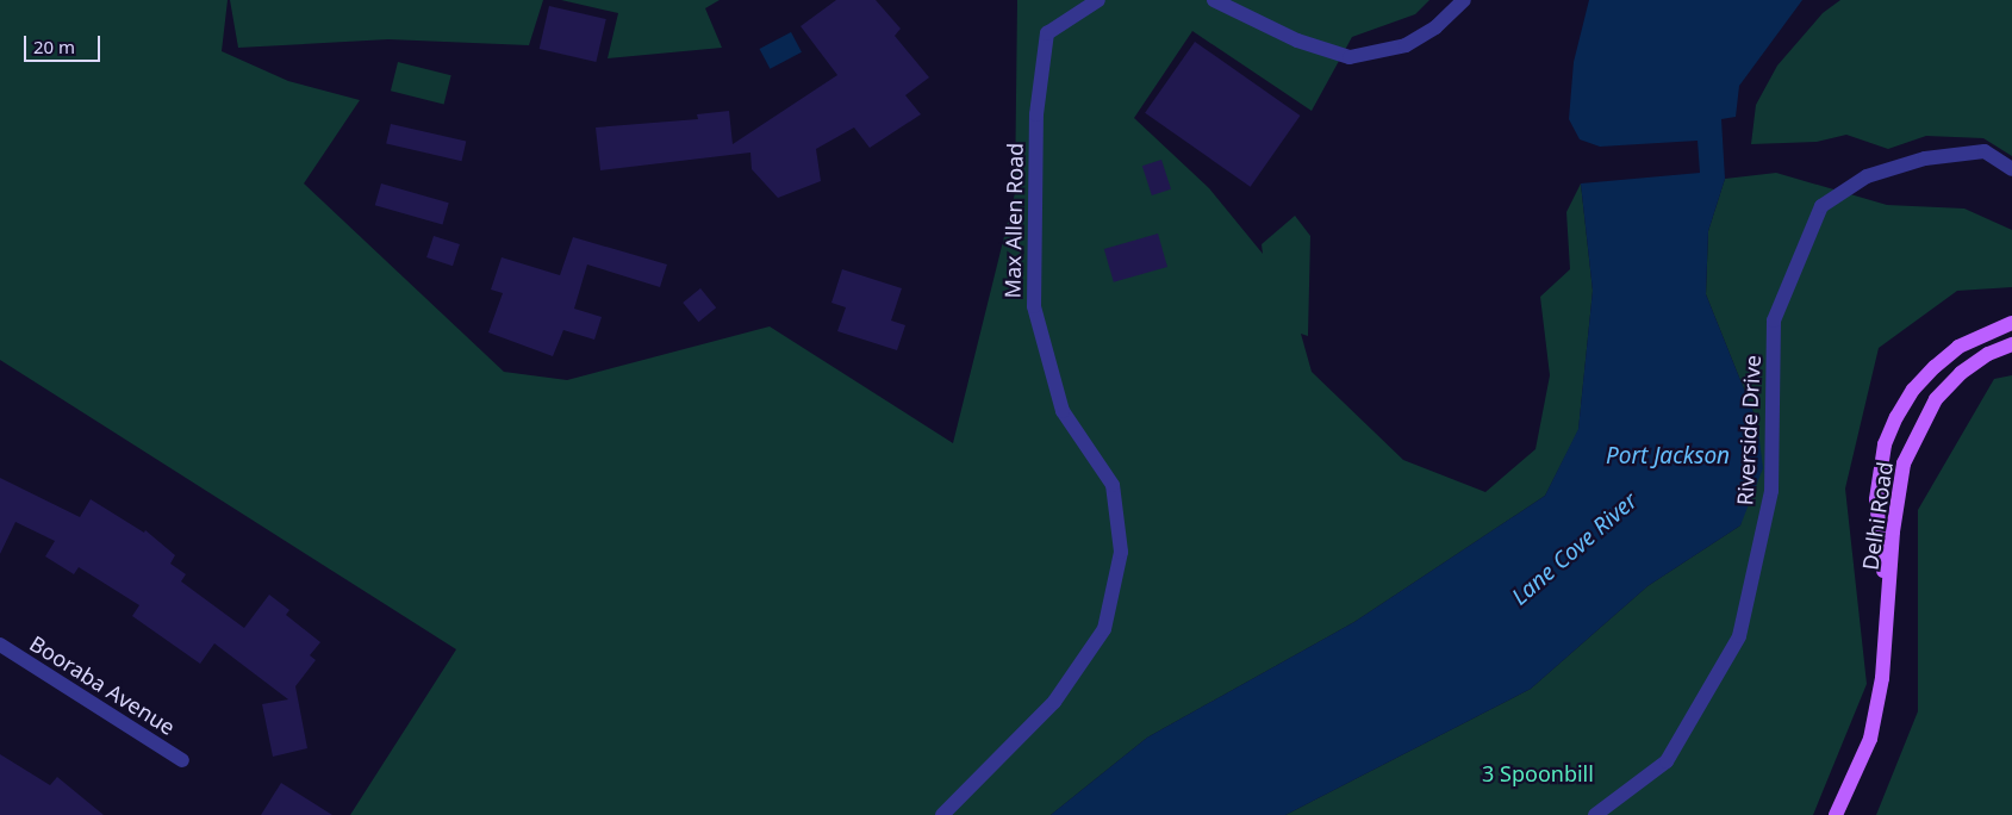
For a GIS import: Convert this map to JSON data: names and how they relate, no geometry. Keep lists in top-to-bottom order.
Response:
{
  "streets": {
    "main road": ["Delhi Road"],
    "street": ["Max Allen Road", "Riverside Drive", "Booraba Avenue"]
  },
  "water": ["Port Jackson", "Lane Cove River"],
  "parks": ["3 Spoonbill"],
  "scale_bar": "20 m"
}
